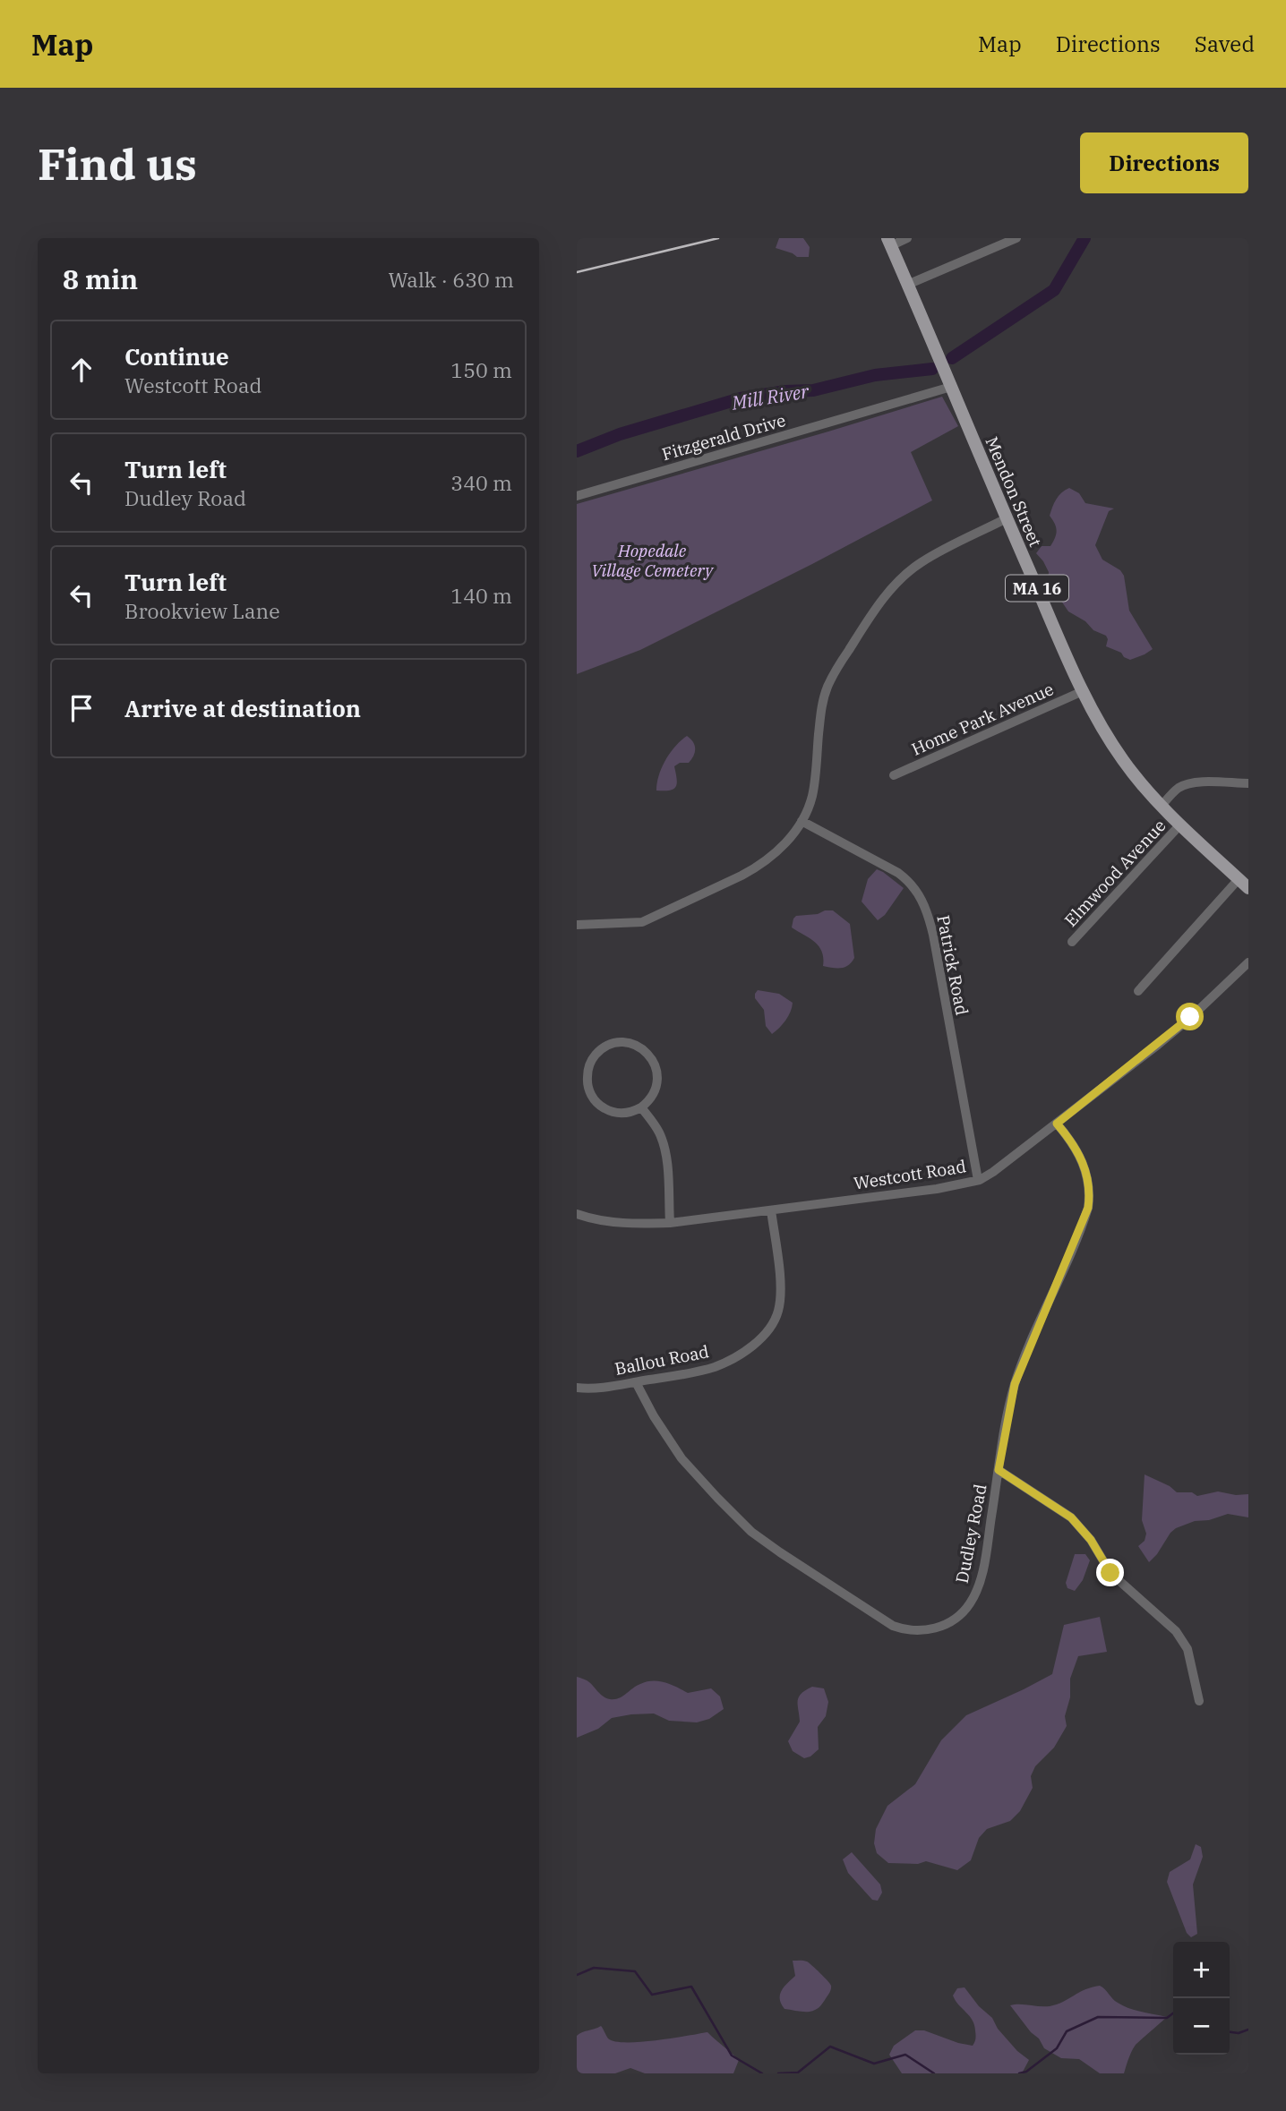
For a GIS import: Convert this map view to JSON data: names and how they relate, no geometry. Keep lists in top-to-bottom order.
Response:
{
  "streets": {
    "main road": ["Mendon Street", "MA 16"],
    "street": [
      "Fitzgerald Drive",
      "Home Park Avenue",
      "Elmwood Avenue",
      "Patrick Road",
      "Westcott Road",
      "Ballou Road",
      "Dudley Road"
    ]
  },
  "crossings": [
    ["Fitzgerald Drive", "Mendon Street"],
    ["Mendon Street", "Home Park Avenue"],
    ["Mendon Street", "Elmwood Avenue"],
    ["Patrick Road", "Westcott Road"],
    ["Westcott Road", "Ballou Road"],
    ["Westcott Road", "Dudley Road"],
    ["Ballou Road", "Dudley Road"]
  ],
  "water": ["Mill River"],
  "parks": ["Hopedale Village Cemetery"],
  "page": {
    "header": "Map",
    "nav": ["Map", "Directions", "Saved"],
    "buttons": "Directions",
    "title": "Find us",
    "heading": ["8 min", "Walk · 630 m"],
    "list": [
      ["Continue", "Westcott Road", "150 m"],
      ["Turn left", "Dudley Road", "340 m"],
      ["Turn left", "Brookview Lane", "140 m"],
      "Arrive at destination"
    ],
    "map_buttons": ["+", "−"]
  }
}
